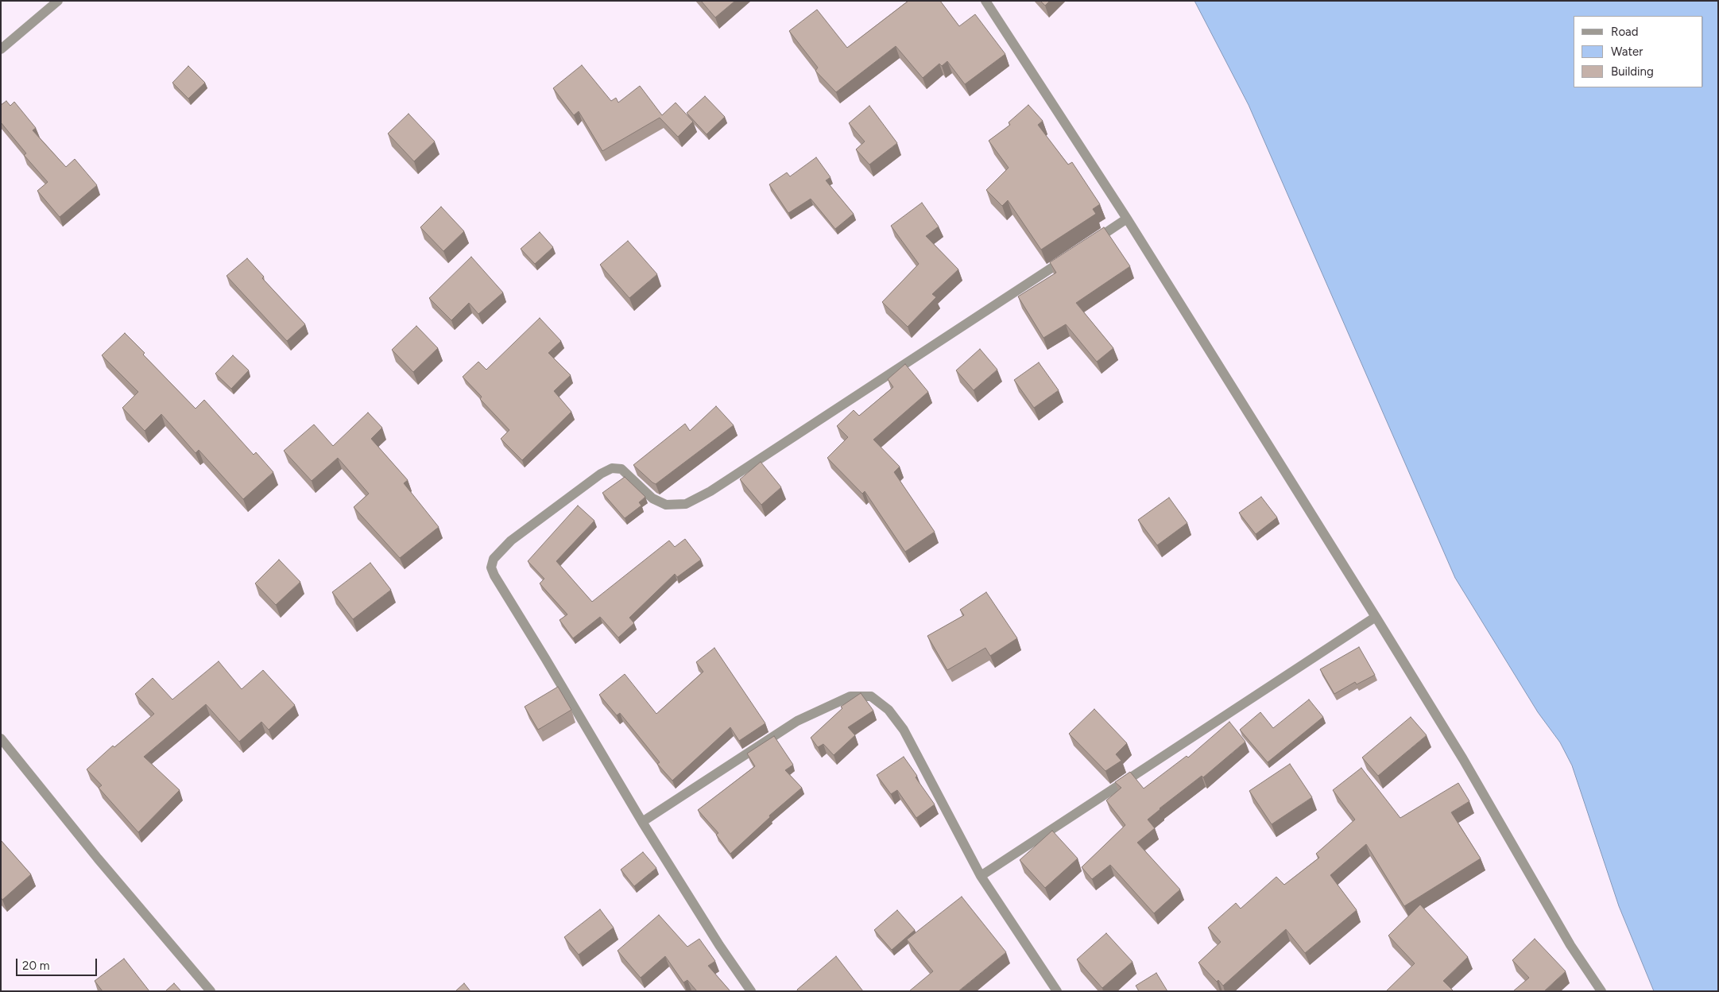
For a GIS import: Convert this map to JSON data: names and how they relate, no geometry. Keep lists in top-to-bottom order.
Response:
{
  "legend": ["Road", "Water", "Building"],
  "scale_bar": "20 m"
}
